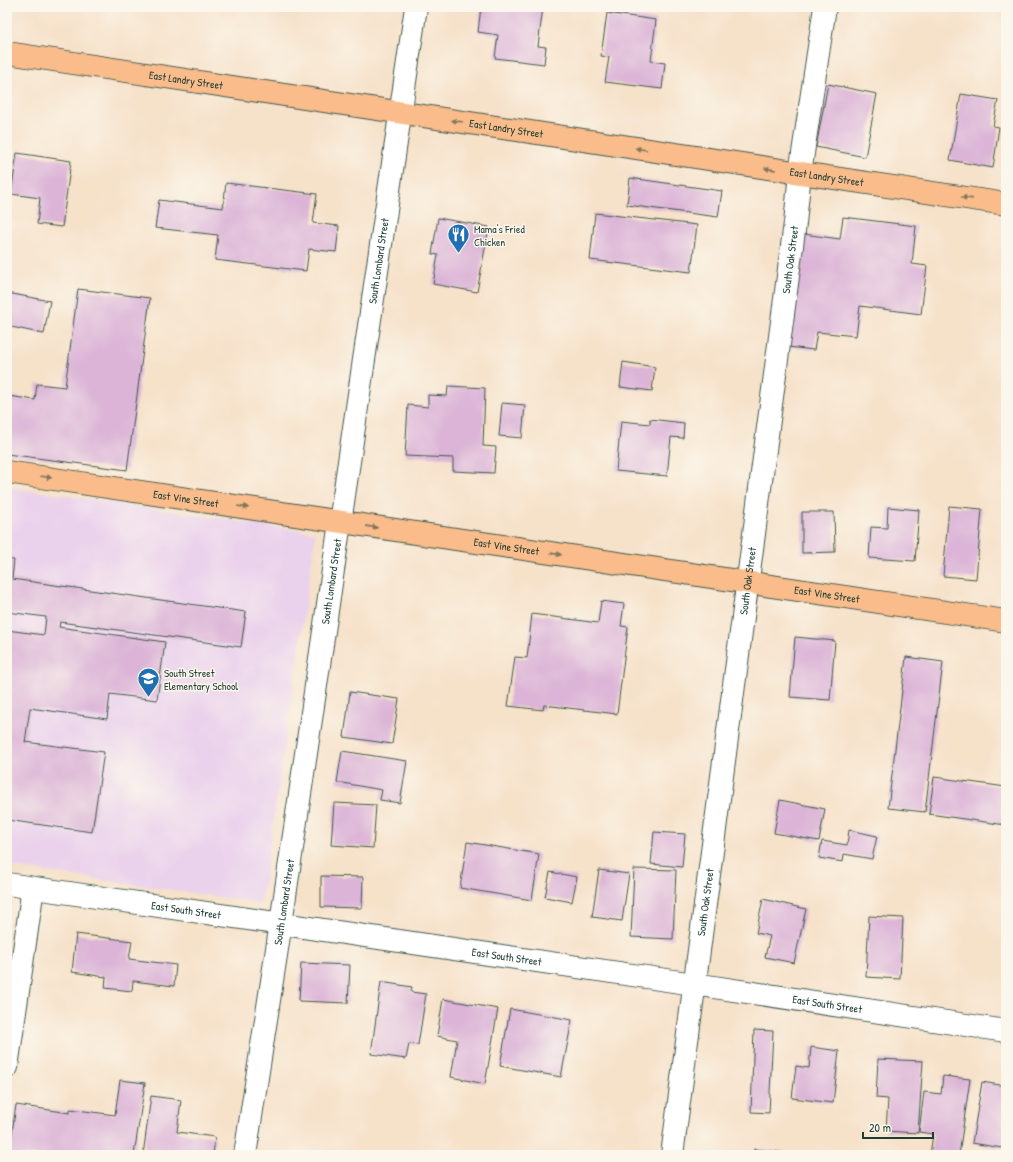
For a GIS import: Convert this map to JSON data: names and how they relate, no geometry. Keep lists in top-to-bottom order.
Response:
{
  "streets": {
    "highway": ["East Landry Street", "East Vine Street"],
    "street": ["South Oak Street", "South Lombard Street", "East South Street"]
  },
  "crossings": [
    ["East Landry Street", "South Oak Street"],
    ["East Landry Street", "South Lombard Street"],
    ["South Oak Street", "East Vine Street"],
    ["South Oak Street", "East South Street"],
    ["South Lombard Street", "East Vine Street"],
    ["South Lombard Street", "East South Street"]
  ],
  "one_way": ["East Landry Street", "East Vine Street"],
  "places": {
    "restaurant": ["Mama's Fried Chicken"],
    "school or university": ["South Street Elementary School"]
  },
  "scale_bar": "20 m"
}
